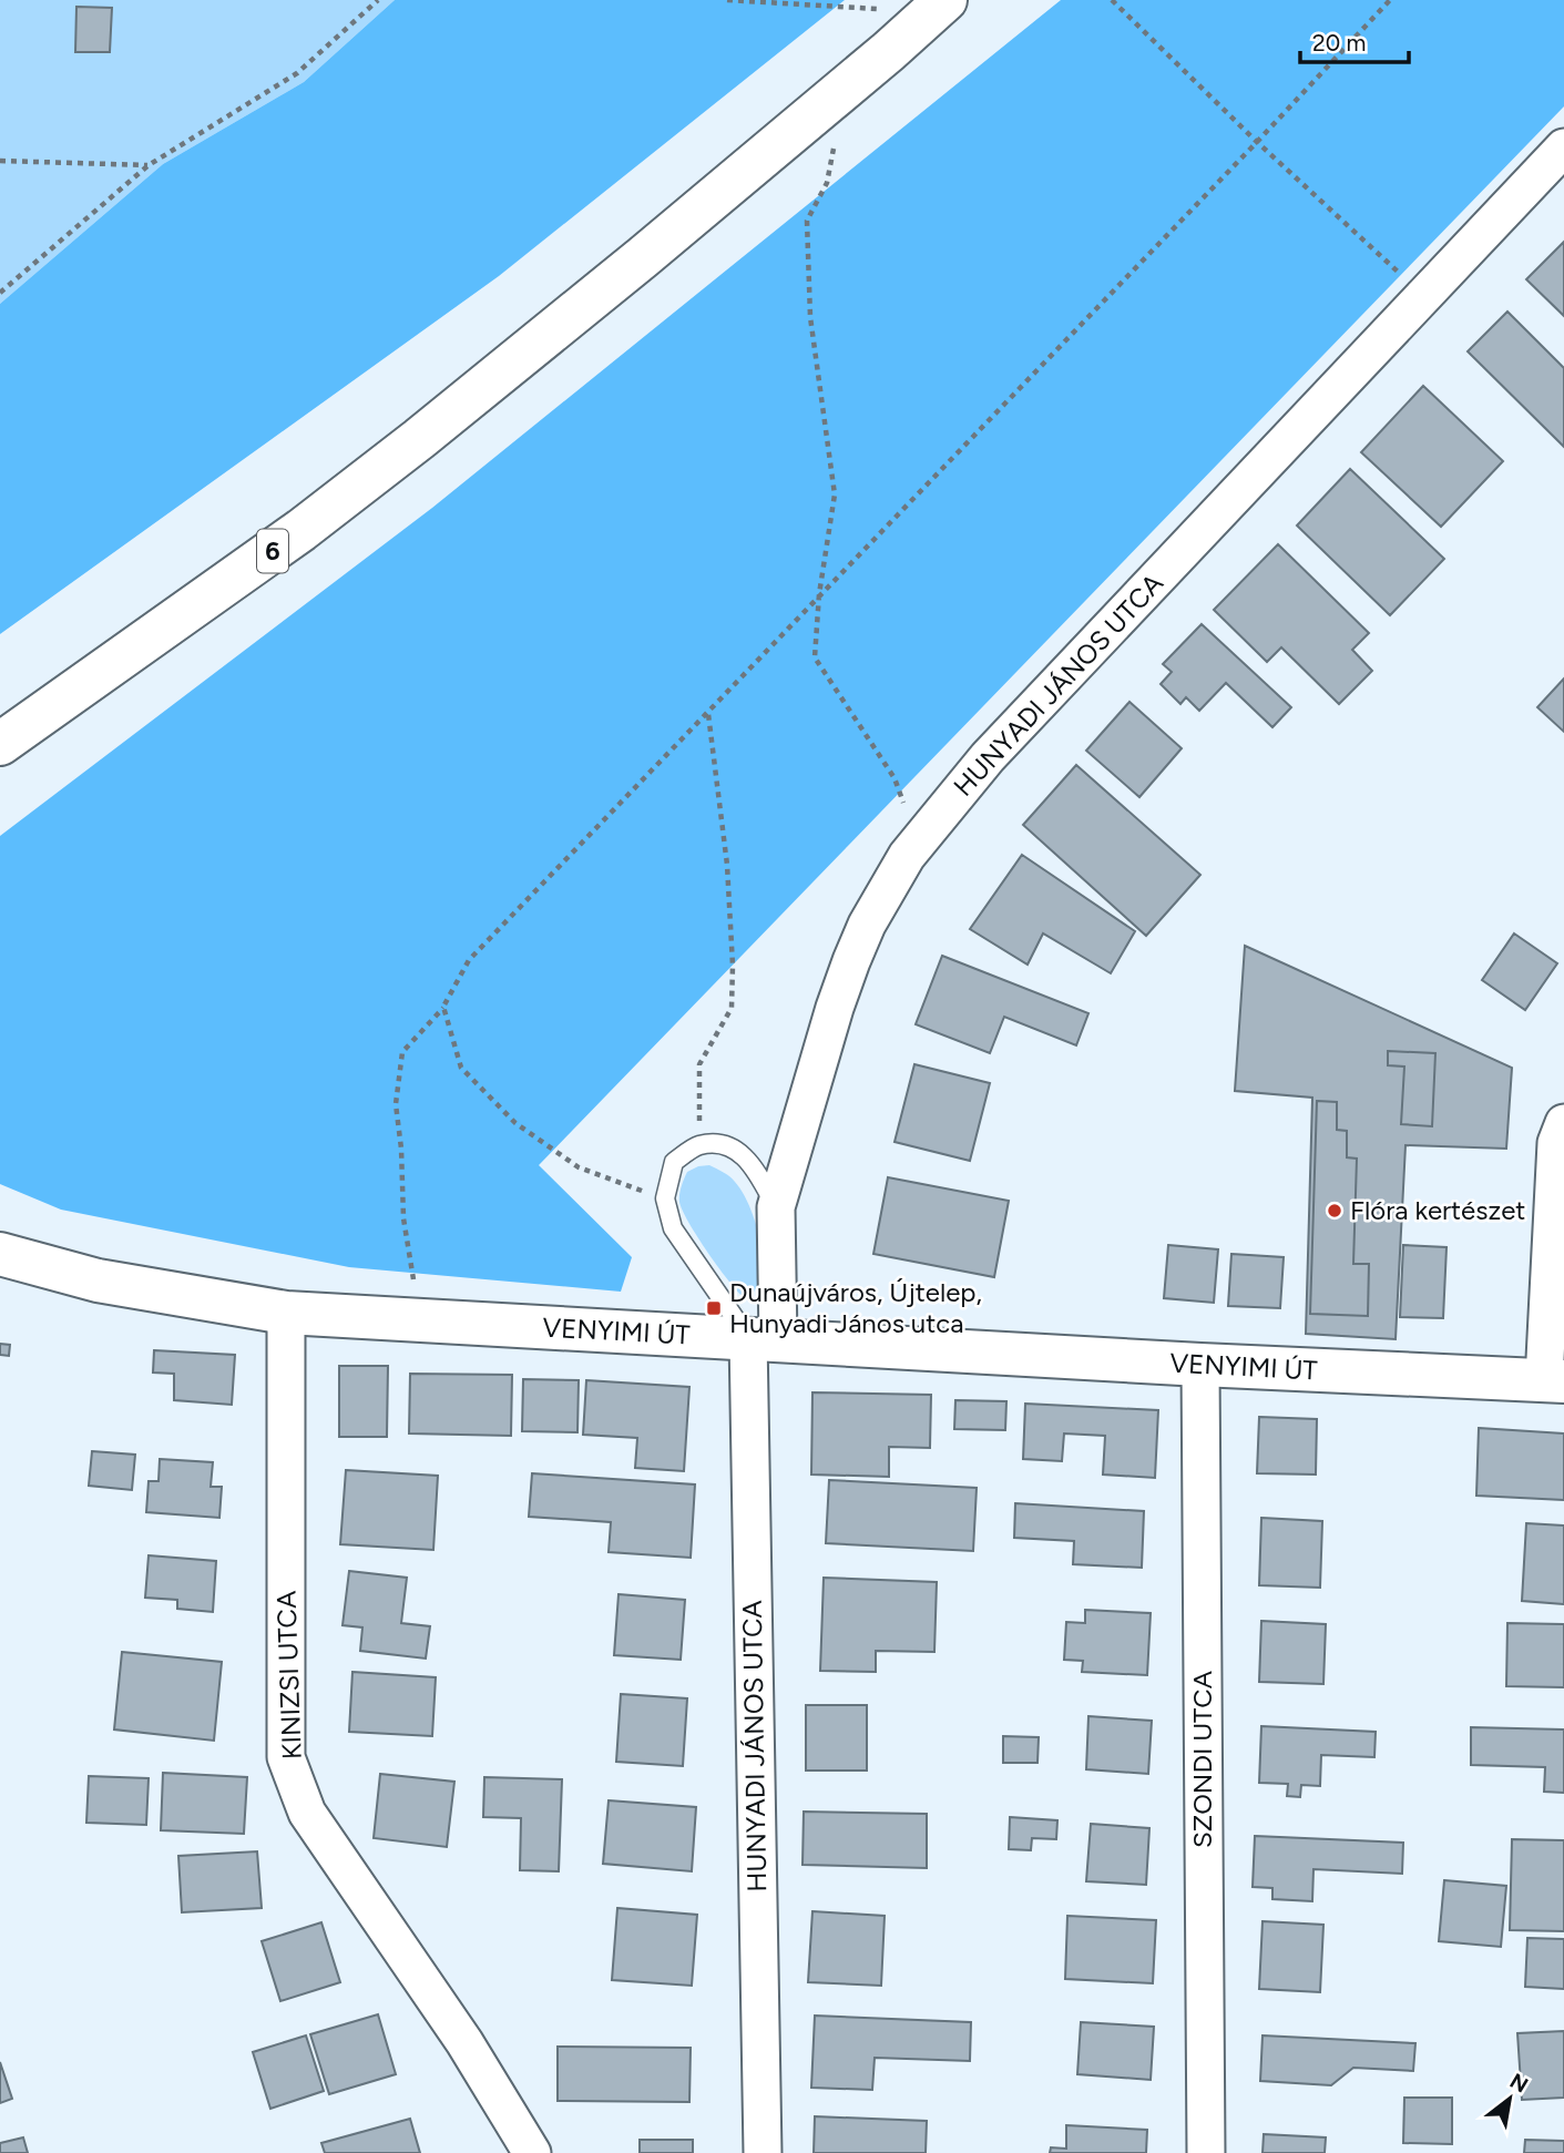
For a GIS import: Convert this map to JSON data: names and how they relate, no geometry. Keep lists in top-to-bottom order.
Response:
{
  "streets": {
    "street": [
      "6",
      "HUNYADI JÁNOS UTCA",
      "VENYIMI ÚT",
      "KINIZSI UTCA",
      "SZONDI UTCA"
    ]
  },
  "crossings": [
    ["HUNYADI JÁNOS UTCA", "VENYIMI ÚT"],
    ["VENYIMI ÚT", "KINIZSI UTCA"],
    ["VENYIMI ÚT", "SZONDI UTCA"]
  ],
  "places": {
    "other": ["Flóra kertészet"],
    "transit": ["Dunaújváros, Újtelep, Hunyadi János utca"]
  },
  "scale_bar": "20 m",
  "north": "top right"
}
